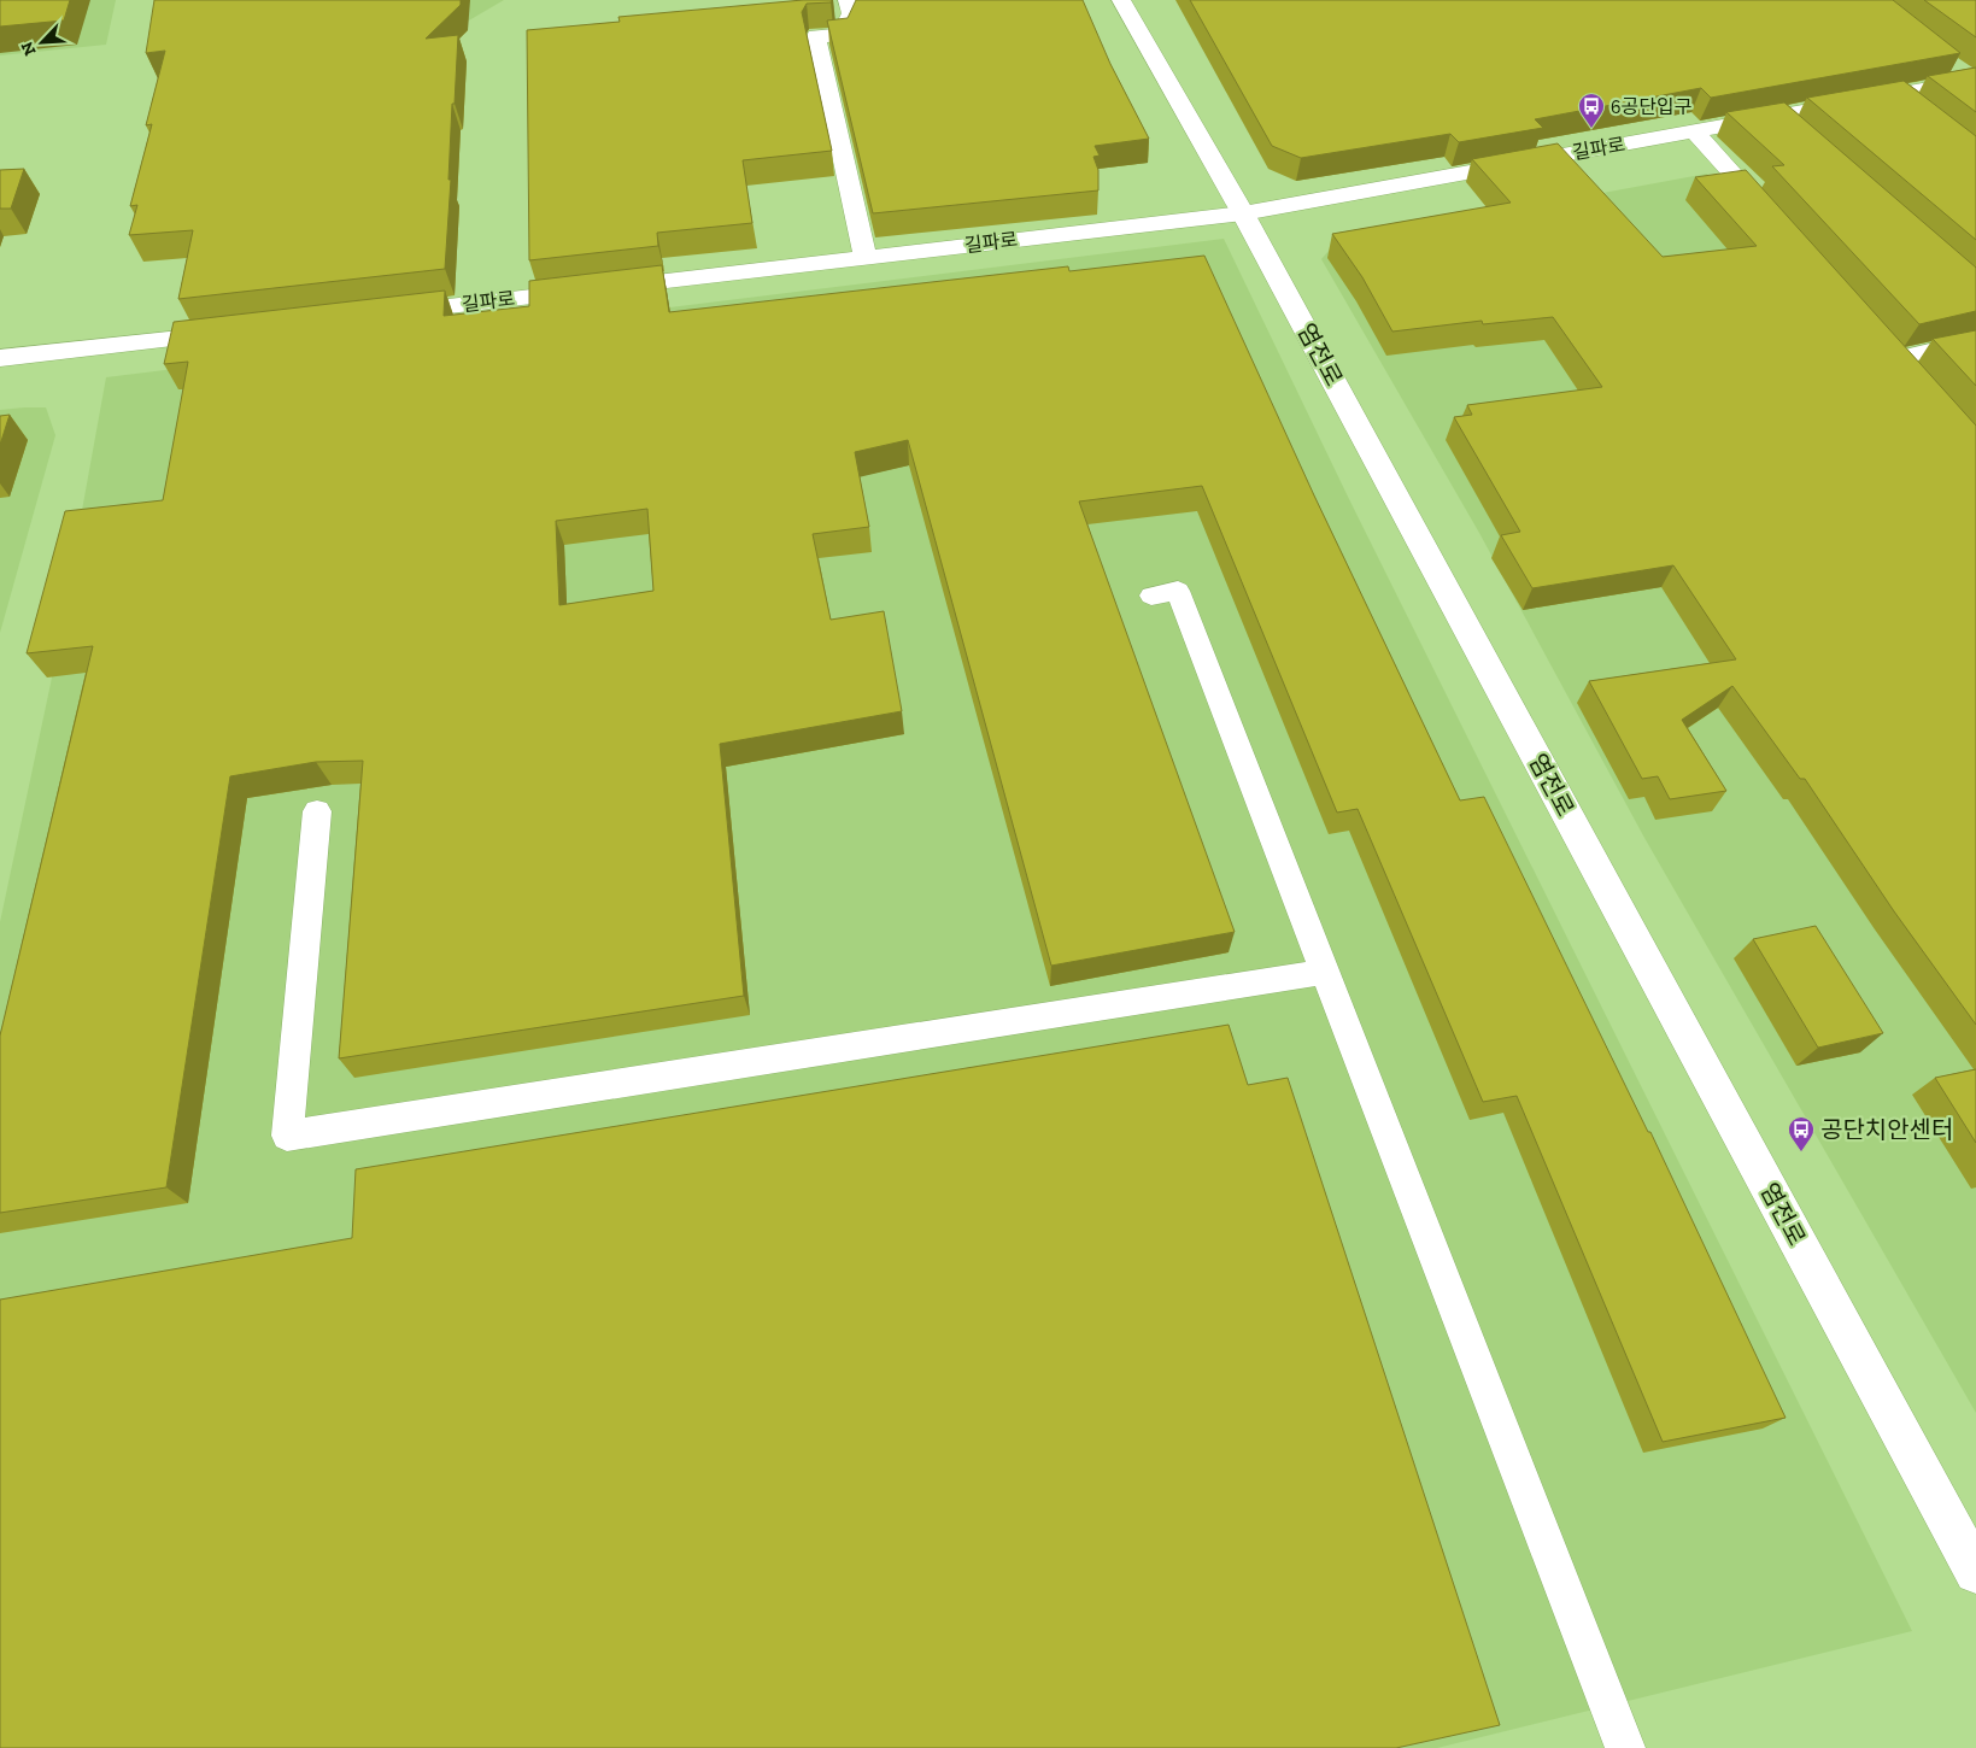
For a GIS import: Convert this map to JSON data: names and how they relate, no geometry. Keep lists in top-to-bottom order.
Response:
{
  "streets": {
    "street": ["길파로", "염전로"]
  },
  "crossings": [
    ["길파로", "염전로"]
  ],
  "places": {
    "bus stop": ["6공단입구", "공단치안센터"]
  },
  "north": "bottom left"
}
